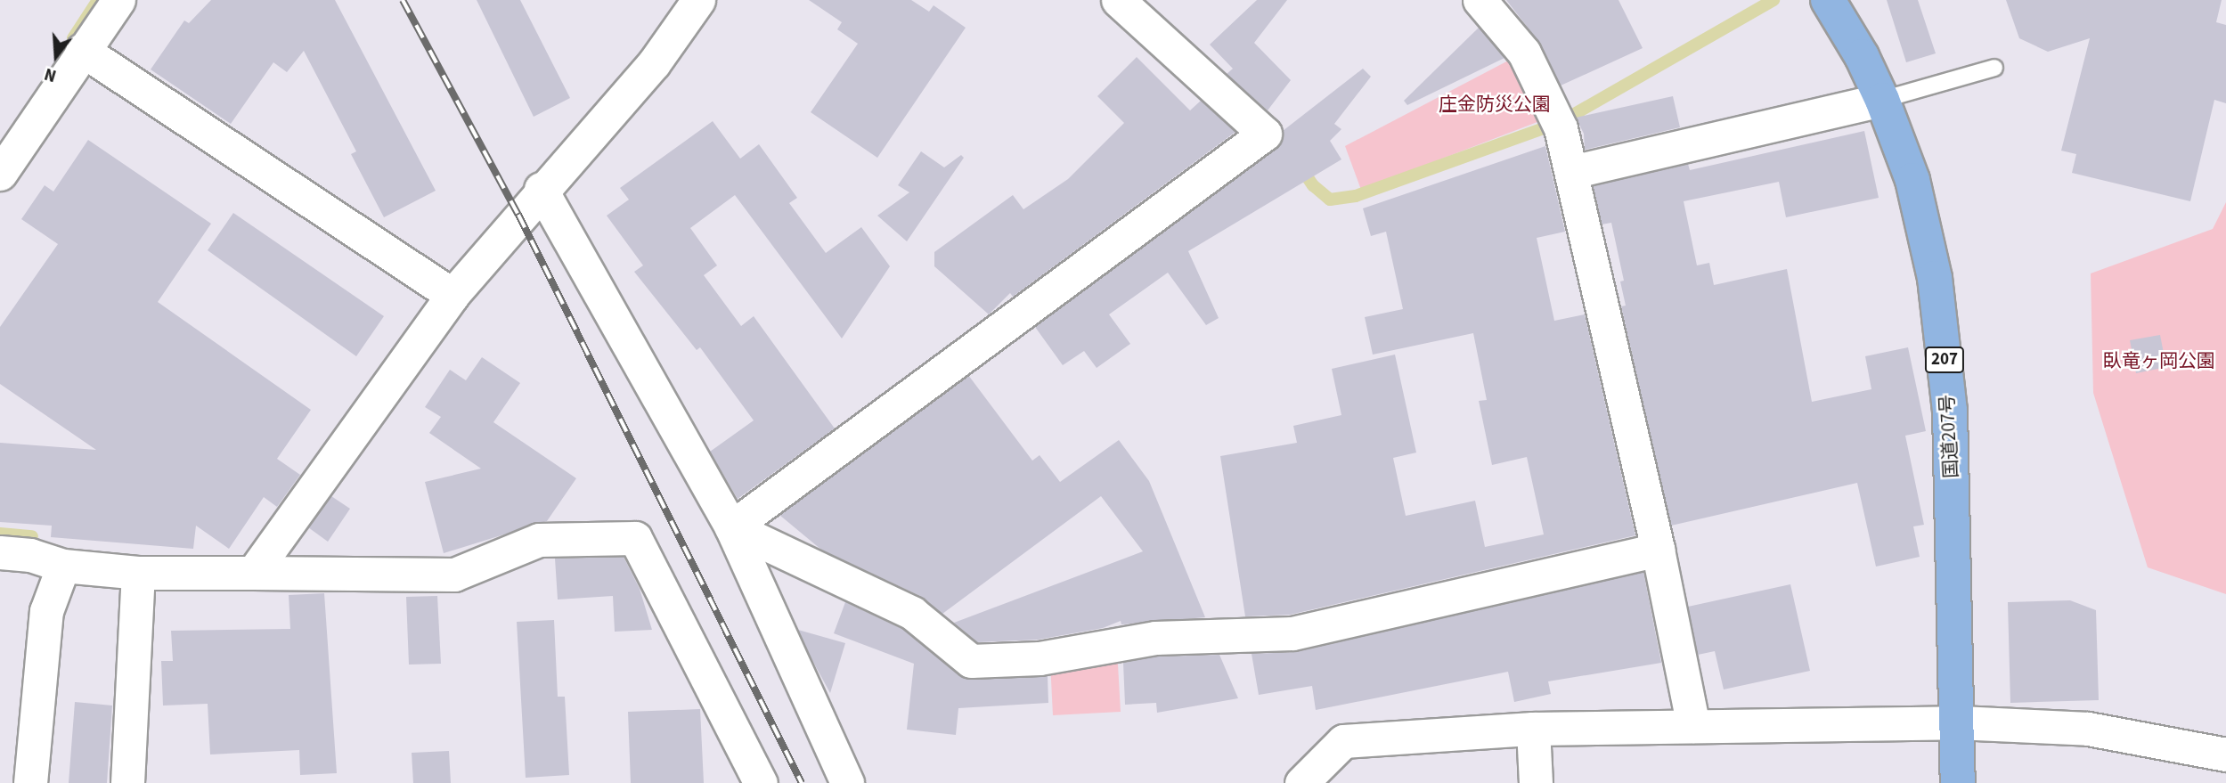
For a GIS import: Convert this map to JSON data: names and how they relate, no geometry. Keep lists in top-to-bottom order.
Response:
{
  "streets": {
    "highway": ["207", "国道207号"]
  },
  "parks": ["庄金防災公園", "臥竜ヶ岡公園"],
  "north": "bottom"
}
